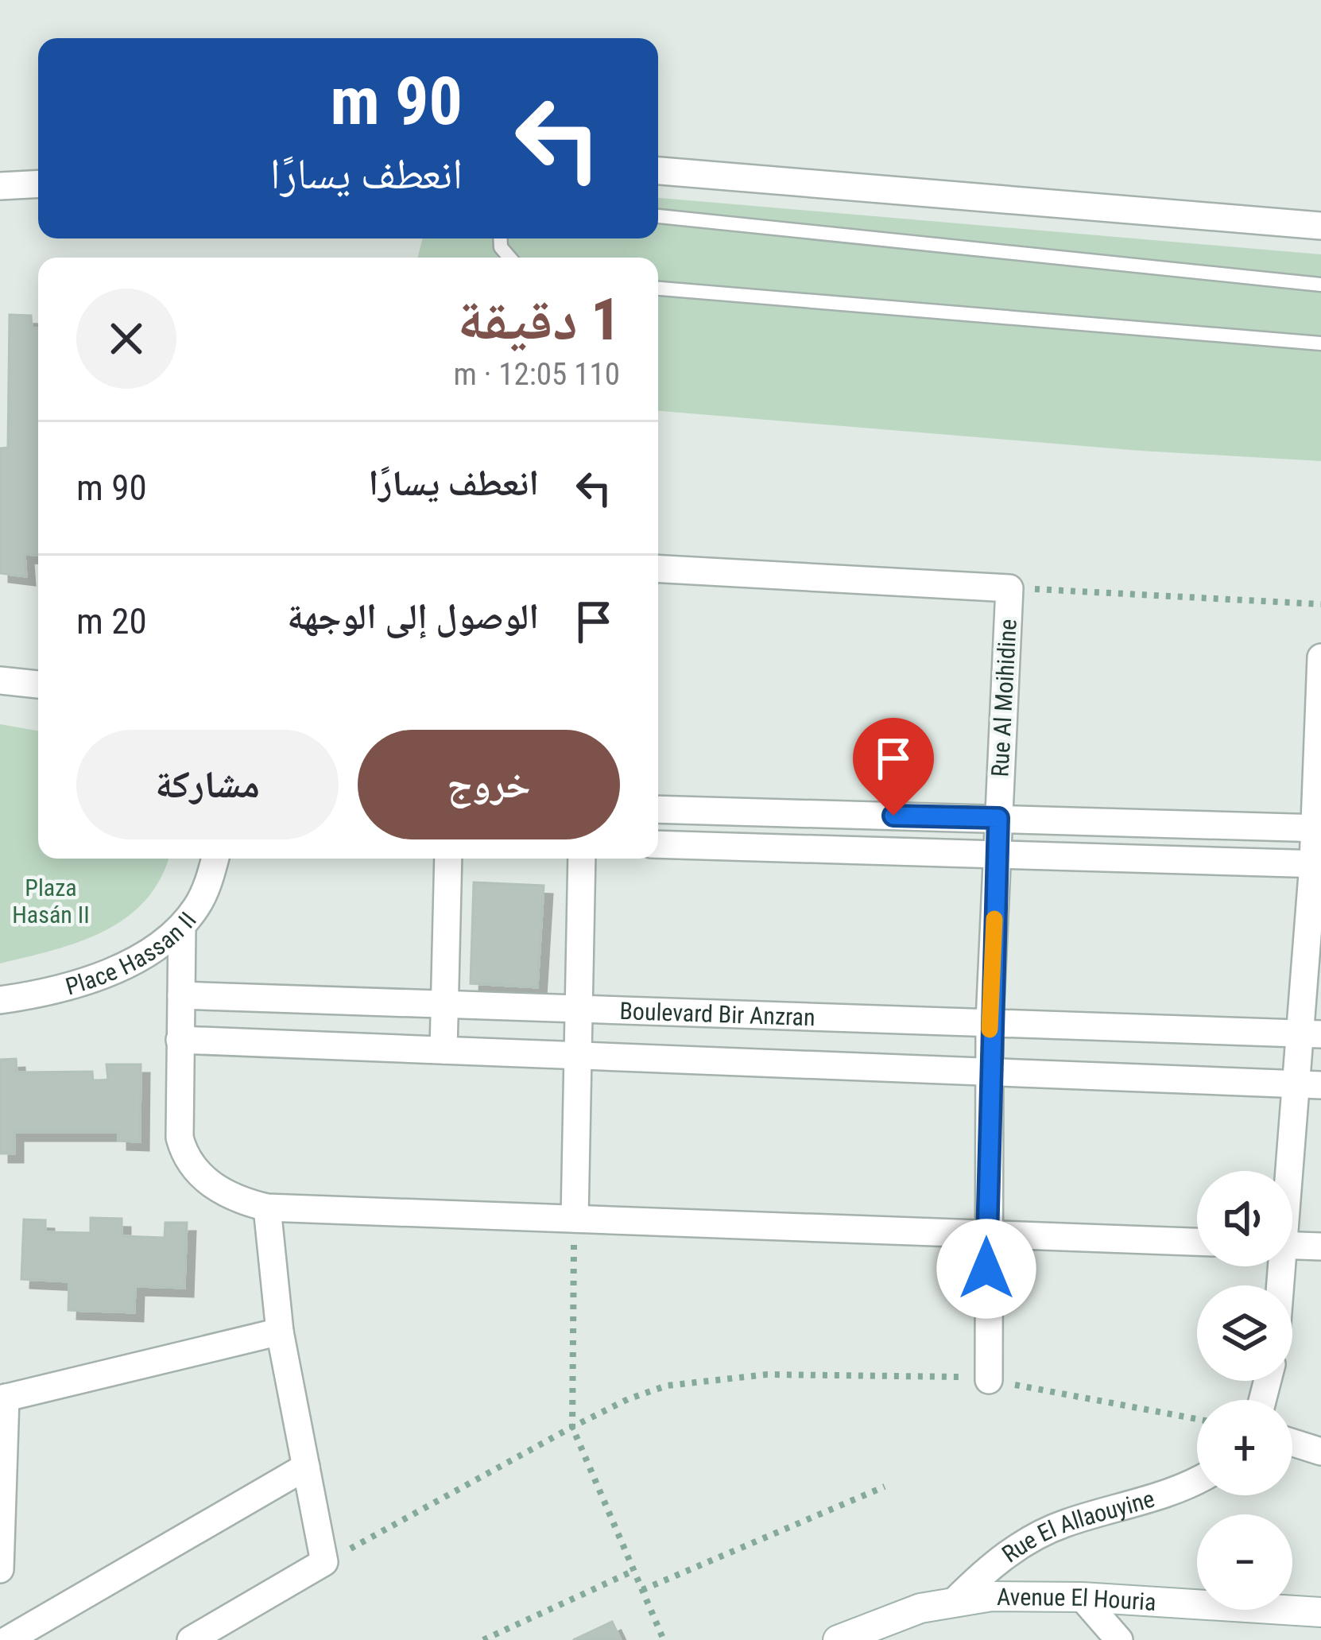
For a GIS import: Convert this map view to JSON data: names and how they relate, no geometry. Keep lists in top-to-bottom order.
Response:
{
  "streets": {
    "street": [
      "Rue Al Moihidine",
      "Place Hassan II",
      "Boulevard Bir Anzran",
      "Rue El Allaouyine",
      "Avenue El Houria"
    ]
  },
  "crossings": [
    ["Rue Al Moihidine", "Boulevard Bir Anzran"],
    ["Rue El Allaouyine", "Avenue El Houria"]
  ],
  "parks": ["Plaza Hasán II"],
  "page": {
    "turn": ["90 m", "انعطف يسارًا"],
    "heading": ["1 دقيقة", "110 m · 12:05"],
    "list": [
      {
        "name": "انعطف يسارًا",
        "value": "90 m"
      },
      {
        "name": "الوصول إلى الوجهة",
        "value": "20 m"
      }
    ],
    "buttons": ["خروج", "مشاركة"],
    "map_buttons": ["+", "−"]
  }
}
